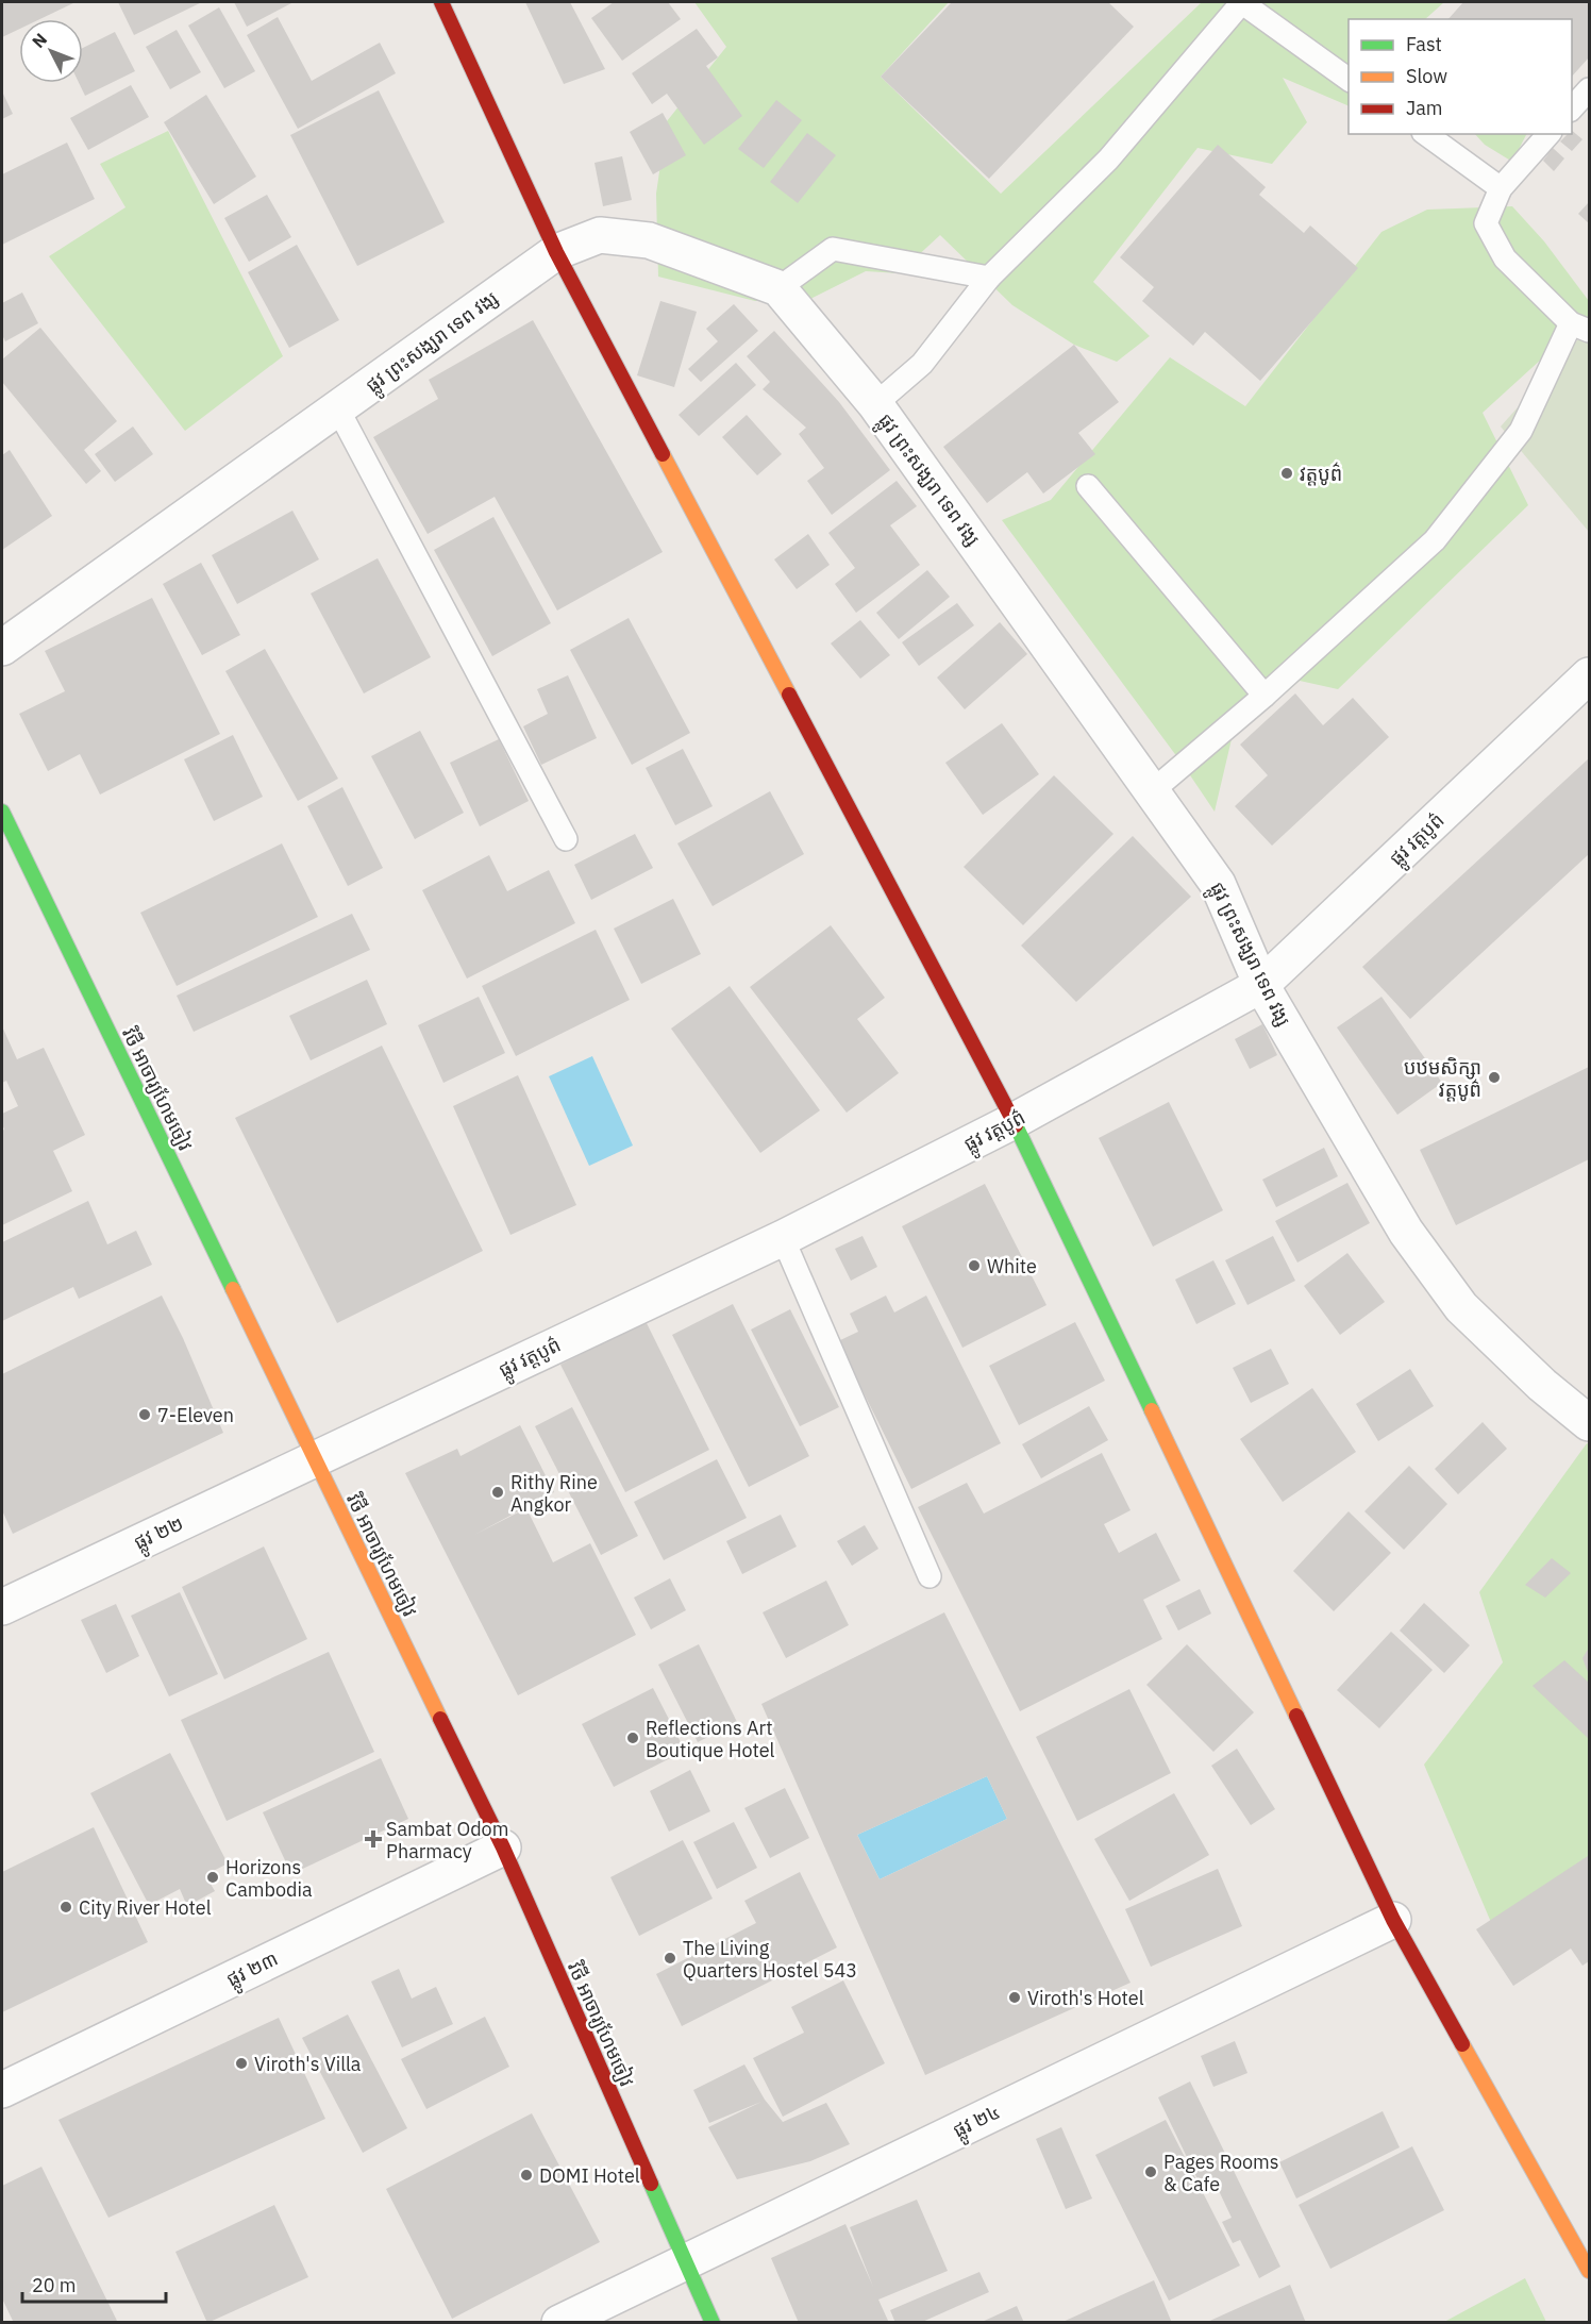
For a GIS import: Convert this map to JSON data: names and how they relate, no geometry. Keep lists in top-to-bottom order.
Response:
{
  "streets": {
    "street": [
      "ផ្លូវ ព្រះសង្ឃរា ទេព វង្ស",
      "ផ្លូវ វត្តបូព៌",
      "វិថី អាចារ្យហែមចៀវ",
      "ផ្លូវ ២២",
      "ផ្លូវ ២៣",
      "ផ្លូវ ២៤"
    ]
  },
  "crossings": [
    ["ផ្លូវ ព្រះសង្ឃរា ទេព វង្ស", "ផ្លូវ វត្តបូព៌"],
    ["ផ្លូវ វត្តបូព៌", "វិថី អាចារ្យហែមចៀវ"],
    ["ផ្លូវ វត្តបូព៌", "ផ្លូវ ២២"],
    ["វិថី អាចារ្យហែមចៀវ", "ផ្លូវ ២២"],
    ["វិថី អាចារ្យហែមចៀវ", "ផ្លូវ ២៣"],
    ["វិថី អាចារ្យហែមចៀវ", "ផ្លូវ ២៤"]
  ],
  "places": {
    "other": [
      "វត្តបូព៌",
      "បឋមសិក្សា វត្តបូព៌",
      "White",
      "7-Eleven",
      "Rithy Rine Angkor",
      "Reflections Art Boutique Hotel",
      "Horizons Cambodia",
      "City River Hotel",
      "The Living Quarters Hostel 543",
      "Viroth's Hotel",
      "Viroth's Villa",
      "Pages Rooms & Cafe",
      "DOMI Hotel"
    ],
    "health": ["Sambat Odom Pharmacy"]
  },
  "legend": ["Fast", "Slow", "Jam"],
  "scale_bar": "20 m",
  "north": "top left"
}
